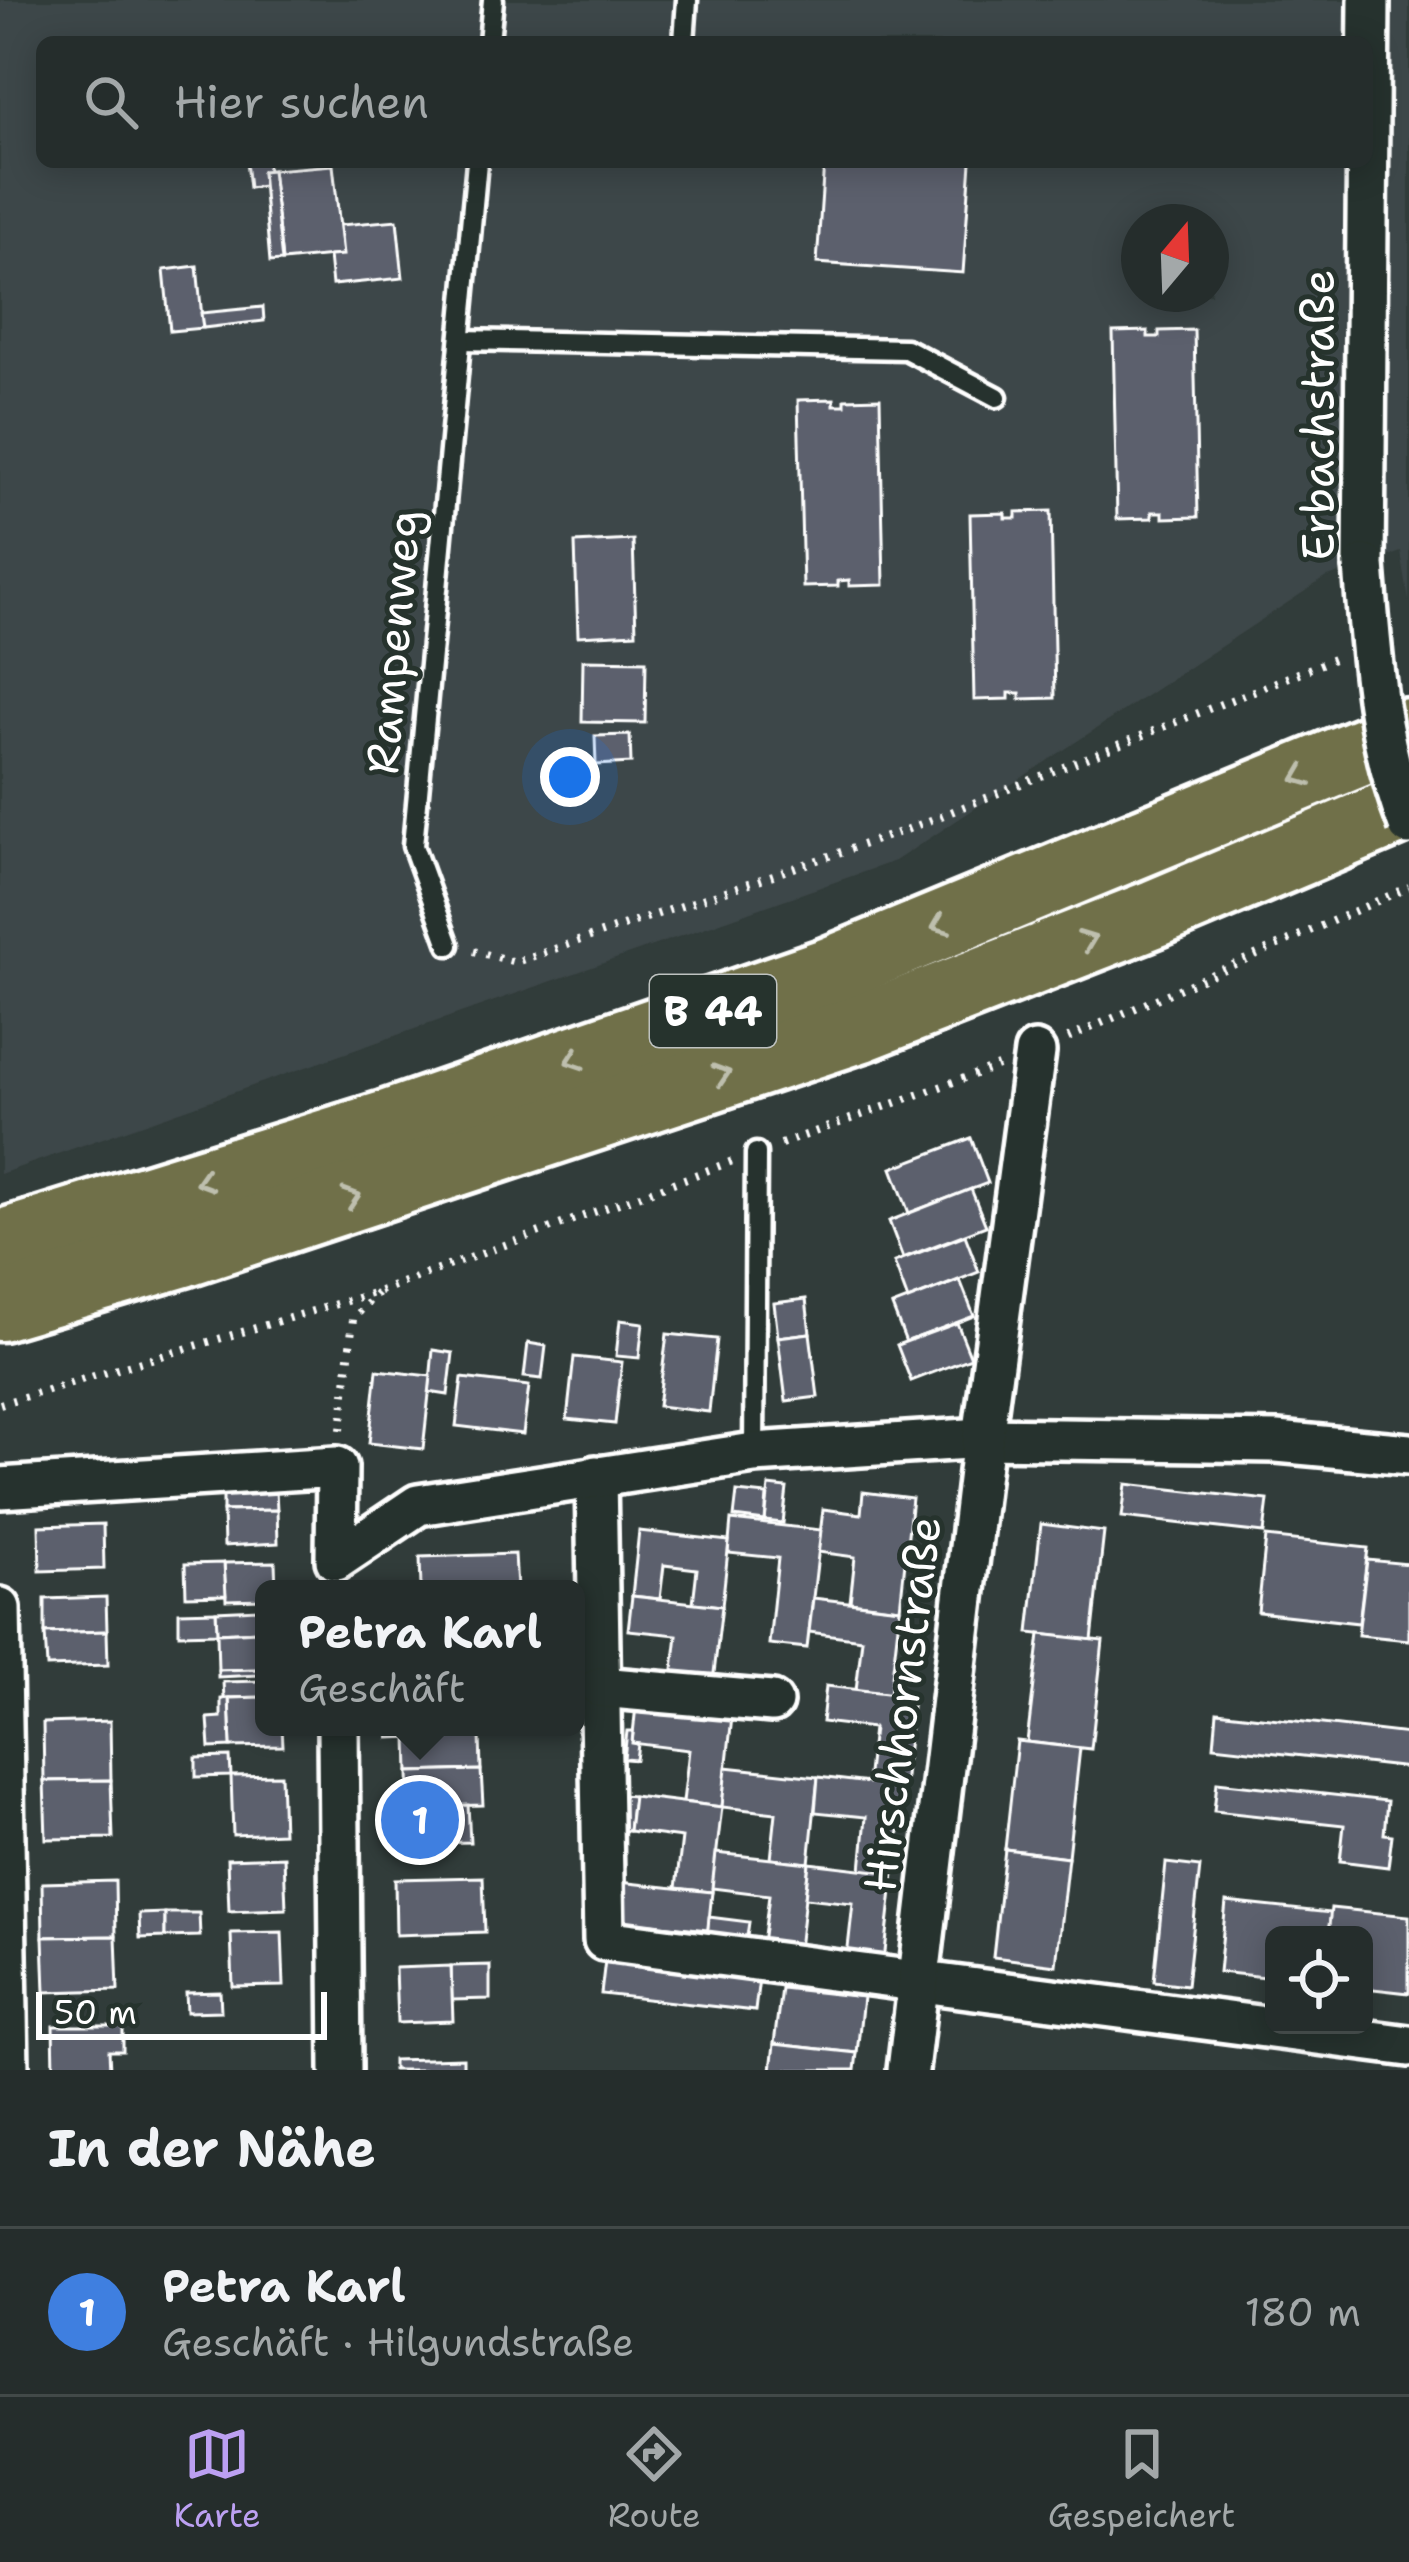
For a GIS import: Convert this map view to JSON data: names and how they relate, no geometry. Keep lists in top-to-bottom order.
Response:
{
  "streets": {
    "highway": ["B 44"],
    "street": ["Erbachstraße", "Hirschhornstraße"],
    "lane": ["Rampenweg"]
  },
  "scale_bar": "50 m",
  "north": "top",
  "page": {
    "search": "Hier suchen",
    "popup": ["Petra Karl", "Geschäft"],
    "pins": "1",
    "scale": "50 m",
    "heading": "In der Nähe",
    "list": [
      {
        "mark": "1",
        "name": "Petra Karl",
        "note": "Geschäft · Hilgundstraße",
        "value": "180 m"
      }
    ],
    "nav": ["Karte", "Route", "Gespeichert"]
  }
}
